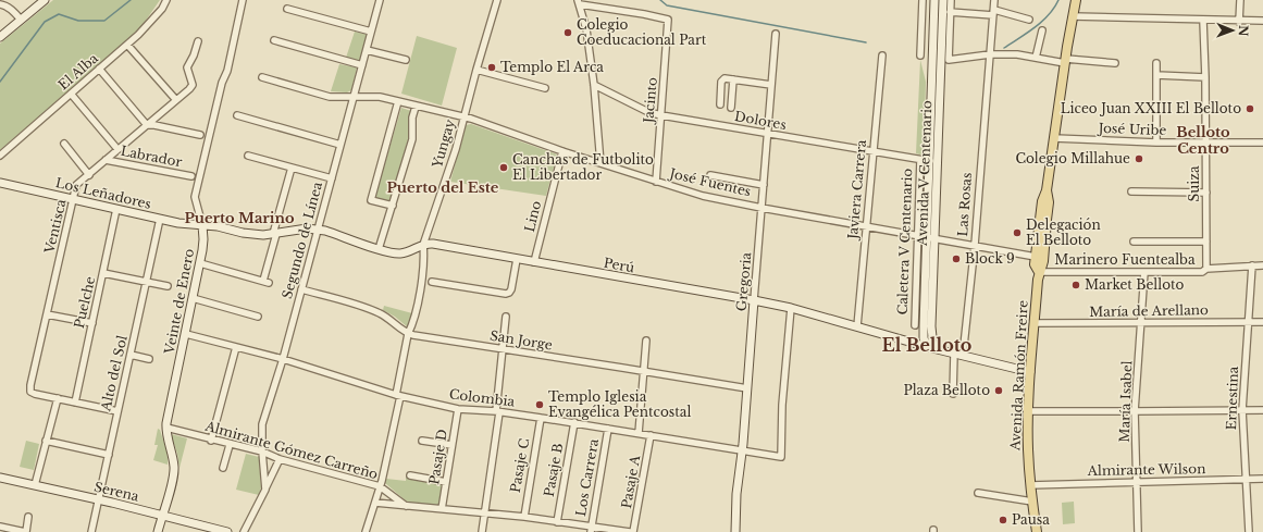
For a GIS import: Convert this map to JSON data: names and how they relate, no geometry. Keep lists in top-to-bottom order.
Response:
{
  "streets": {
    "main road": ["Avenida Ramón Freire"],
    "street": [
      "El Alba",
      "Jacinto",
      "Dolores",
      "José Uribe",
      "Yungay",
      "Labrador",
      "Avenida V Centenario",
      "José Fuentes",
      "Suiza",
      "Javiera Carrera",
      "Los Leñadores",
      "Las Rosas",
      "Lino",
      "Ventisca",
      "Segundo de Línea",
      "Caletera V Centenario",
      "Marinero Fuentealba",
      "Perú",
      "Gregoria",
      "Veinte de Enero",
      "Puelche",
      "María de Arellano",
      "San Jorge",
      "Alto del Sol",
      "Colombia",
      "Ernestina",
      "María Isabel",
      "Almirante Gómez Carreño",
      "Pasaje D",
      "Pasaje C",
      "Pasaje B",
      "Almirante Wilson",
      "Los Carrera",
      "Pasaje A",
      "Serena"
    ]
  },
  "crossings": [
    ["Jacinto", "Dolores"],
    ["Jacinto", "José Fuentes"],
    ["Dolores", "Avenida V Centenario"],
    ["Dolores", "Javiera Carrera"],
    ["Dolores", "Caletera V Centenario"],
    ["Dolores", "Gregoria"],
    ["José Uribe", "Suiza"],
    ["José Uribe", "Avenida Ramón Freire"],
    ["Yungay", "José Fuentes"],
    ["Yungay", "Perú"],
    ["Yungay", "San Jorge"],
    ["Yungay", "Colombia"],
    ["Yungay", "Almirante Gómez Carreño"],
    ["Labrador", "Ventisca"],
    ["Avenida V Centenario", "José Fuentes"],
    ["Avenida V Centenario", "Perú"],
    ["José Fuentes", "Javiera Carrera"],
    ["José Fuentes", "Las Rosas"],
    ["José Fuentes", "Lino"],
    ["José Fuentes", "Segundo de Línea"],
    ["José Fuentes", "Caletera V Centenario"],
    ["José Fuentes", "Gregoria"],
    ["José Fuentes", "Avenida Ramón Freire"],
    ["Suiza", "Marinero Fuentealba"],
    ["Javiera Carrera", "Perú"],
    ["Los Leñadores", "Ventisca"],
    ["Los Leñadores", "Perú"],
    ["Los Leñadores", "Veinte de Enero"],
    ["Los Leñadores", "Puelche"],
    ["Los Leñadores", "Alto del Sol"],
    ["Las Rosas", "Perú"],
    ["Lino", "Perú"],
    ["Segundo de Línea", "Perú"],
    ["Segundo de Línea", "San Jorge"],
    ["Segundo de Línea", "Colombia"],
    ["Segundo de Línea", "Almirante Gómez Carreño"],
    ["Marinero Fuentealba", "Avenida Ramón Freire"],
    ["Marinero Fuentealba", "Ernestina"],
    ["Marinero Fuentealba", "María Isabel"],
    ["Perú", "Gregoria"],
    ["Perú", "Veinte de Enero"],
    ["Perú", "Avenida Ramón Freire"],
    ["Perú", "Colombia"],
    ["Gregoria", "San Jorge"],
    ["Gregoria", "Colombia"],
    ["Veinte de Enero", "Colombia"],
    ["Veinte de Enero", "Almirante Gómez Carreño"],
    ["Veinte de Enero", "Serena"],
    ["María de Arellano", "Avenida Ramón Freire"],
    ["María de Arellano", "Ernestina"],
    ["María de Arellano", "María Isabel"],
    ["Alto del Sol", "Serena"],
    ["Avenida Ramón Freire", "Almirante Wilson"],
    ["Colombia", "Pasaje D"],
    ["Colombia", "Pasaje C"],
    ["Colombia", "Pasaje B"],
    ["Colombia", "Los Carrera"],
    ["Colombia", "Pasaje A"],
    ["Ernestina", "Almirante Wilson"],
    ["María Isabel", "Almirante Wilson"]
  ],
  "districts": [
    "Belloto Centro",
    "Puerto del Este",
    "Puerto Marino",
    "El Belloto"
  ],
  "places": [
    "Colegio Coeducacional Part",
    "Templo El Arca",
    "Liceo Juan XXIII El Belloto",
    "Colegio Millahue",
    "Canchas de Futbolito El Libertador",
    "Delegación El Belloto",
    "Block 9",
    "Market Belloto",
    "Plaza Belloto",
    "Templo Iglesia Evangélica Pentcostal",
    "Pausa"
  ],
  "north": "right"
}
